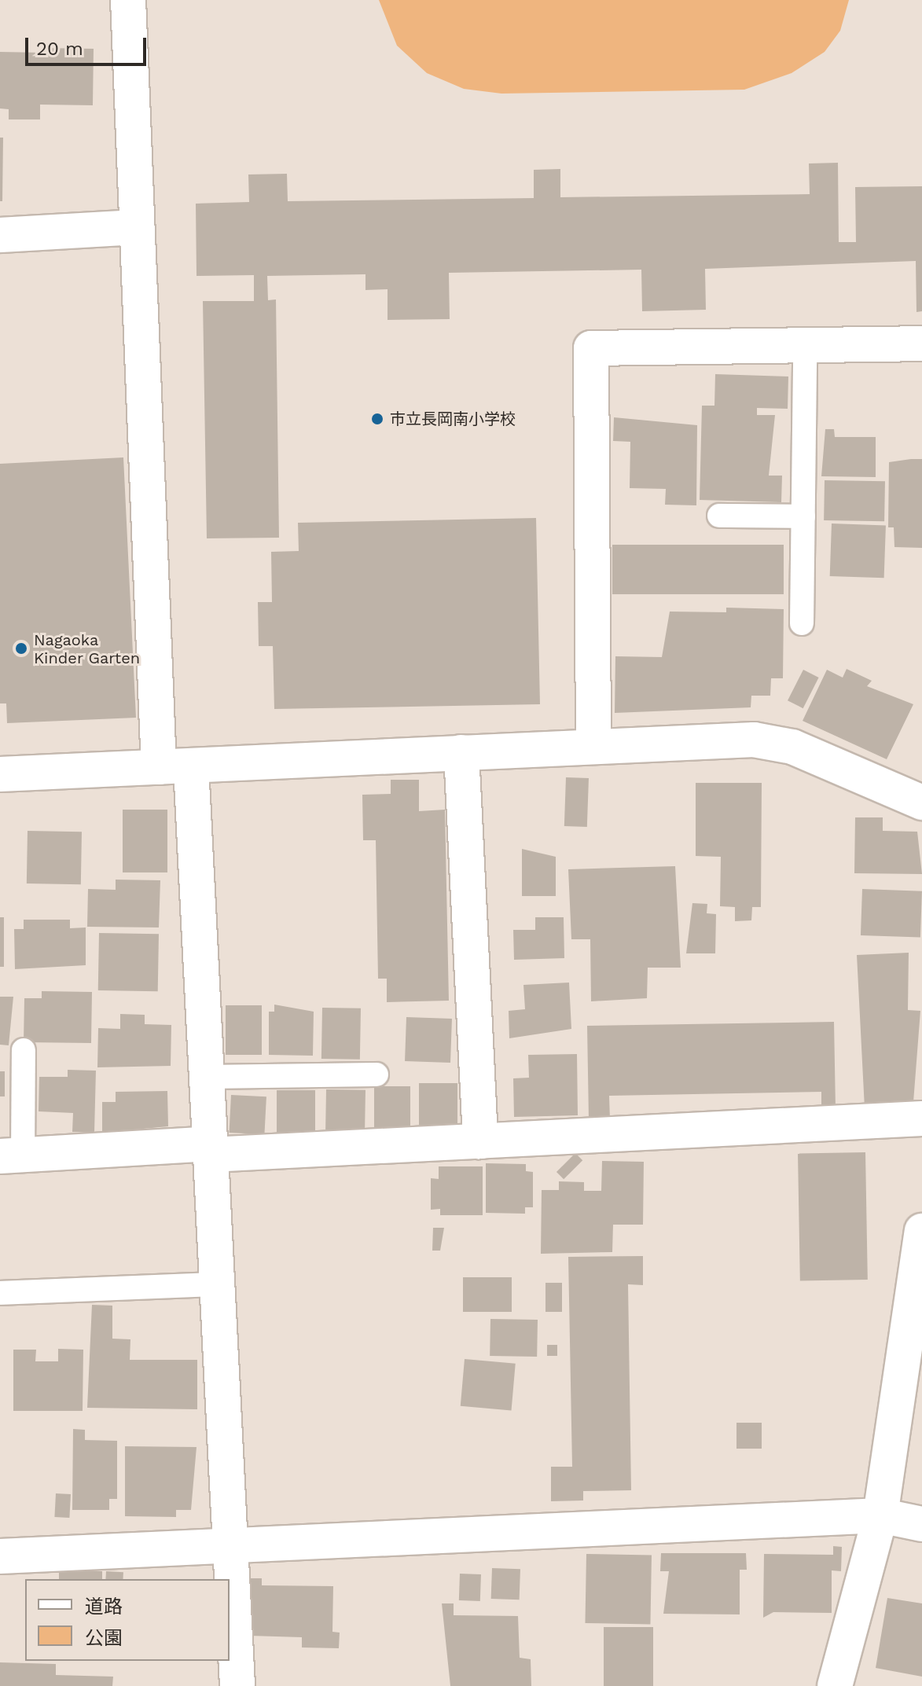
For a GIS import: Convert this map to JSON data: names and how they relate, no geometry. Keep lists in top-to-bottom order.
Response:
{
  "places": ["市立長岡南小学校", "Nagaoka Kinder Garten"],
  "legend": ["道路", "公園"],
  "scale_bar": "20 m"
}
